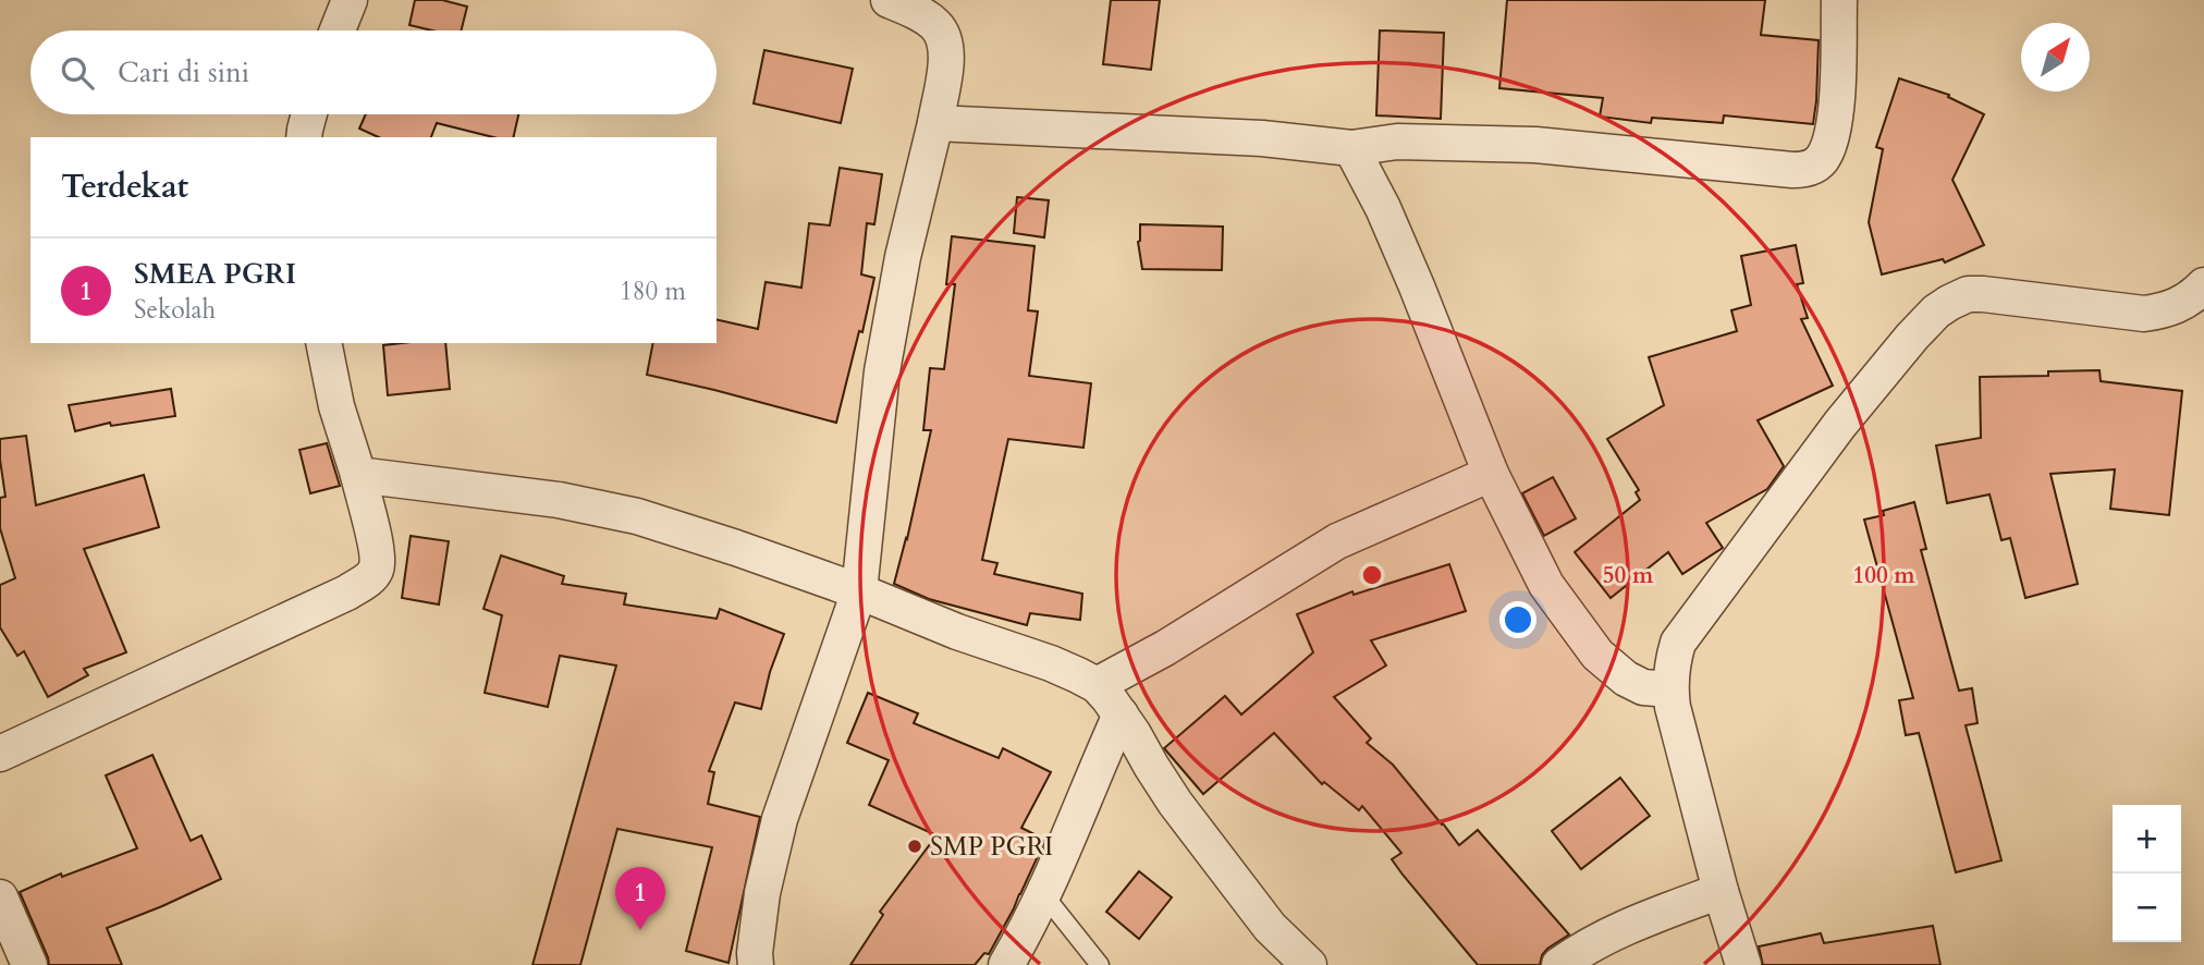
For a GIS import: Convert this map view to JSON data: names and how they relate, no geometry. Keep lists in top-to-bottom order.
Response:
{
  "places": ["SMP PGRI"],
  "north": "top right",
  "page": {
    "search": "Cari di sini",
    "heading": "Terdekat",
    "list": [
      {
        "mark": "1",
        "name": "SMEA PGRI",
        "note": "Sekolah",
        "value": "180 m"
      }
    ],
    "map_buttons": ["+", "−"],
    "pins": "1"
  },
  "rings": ["50 m", "100 m"]
}
